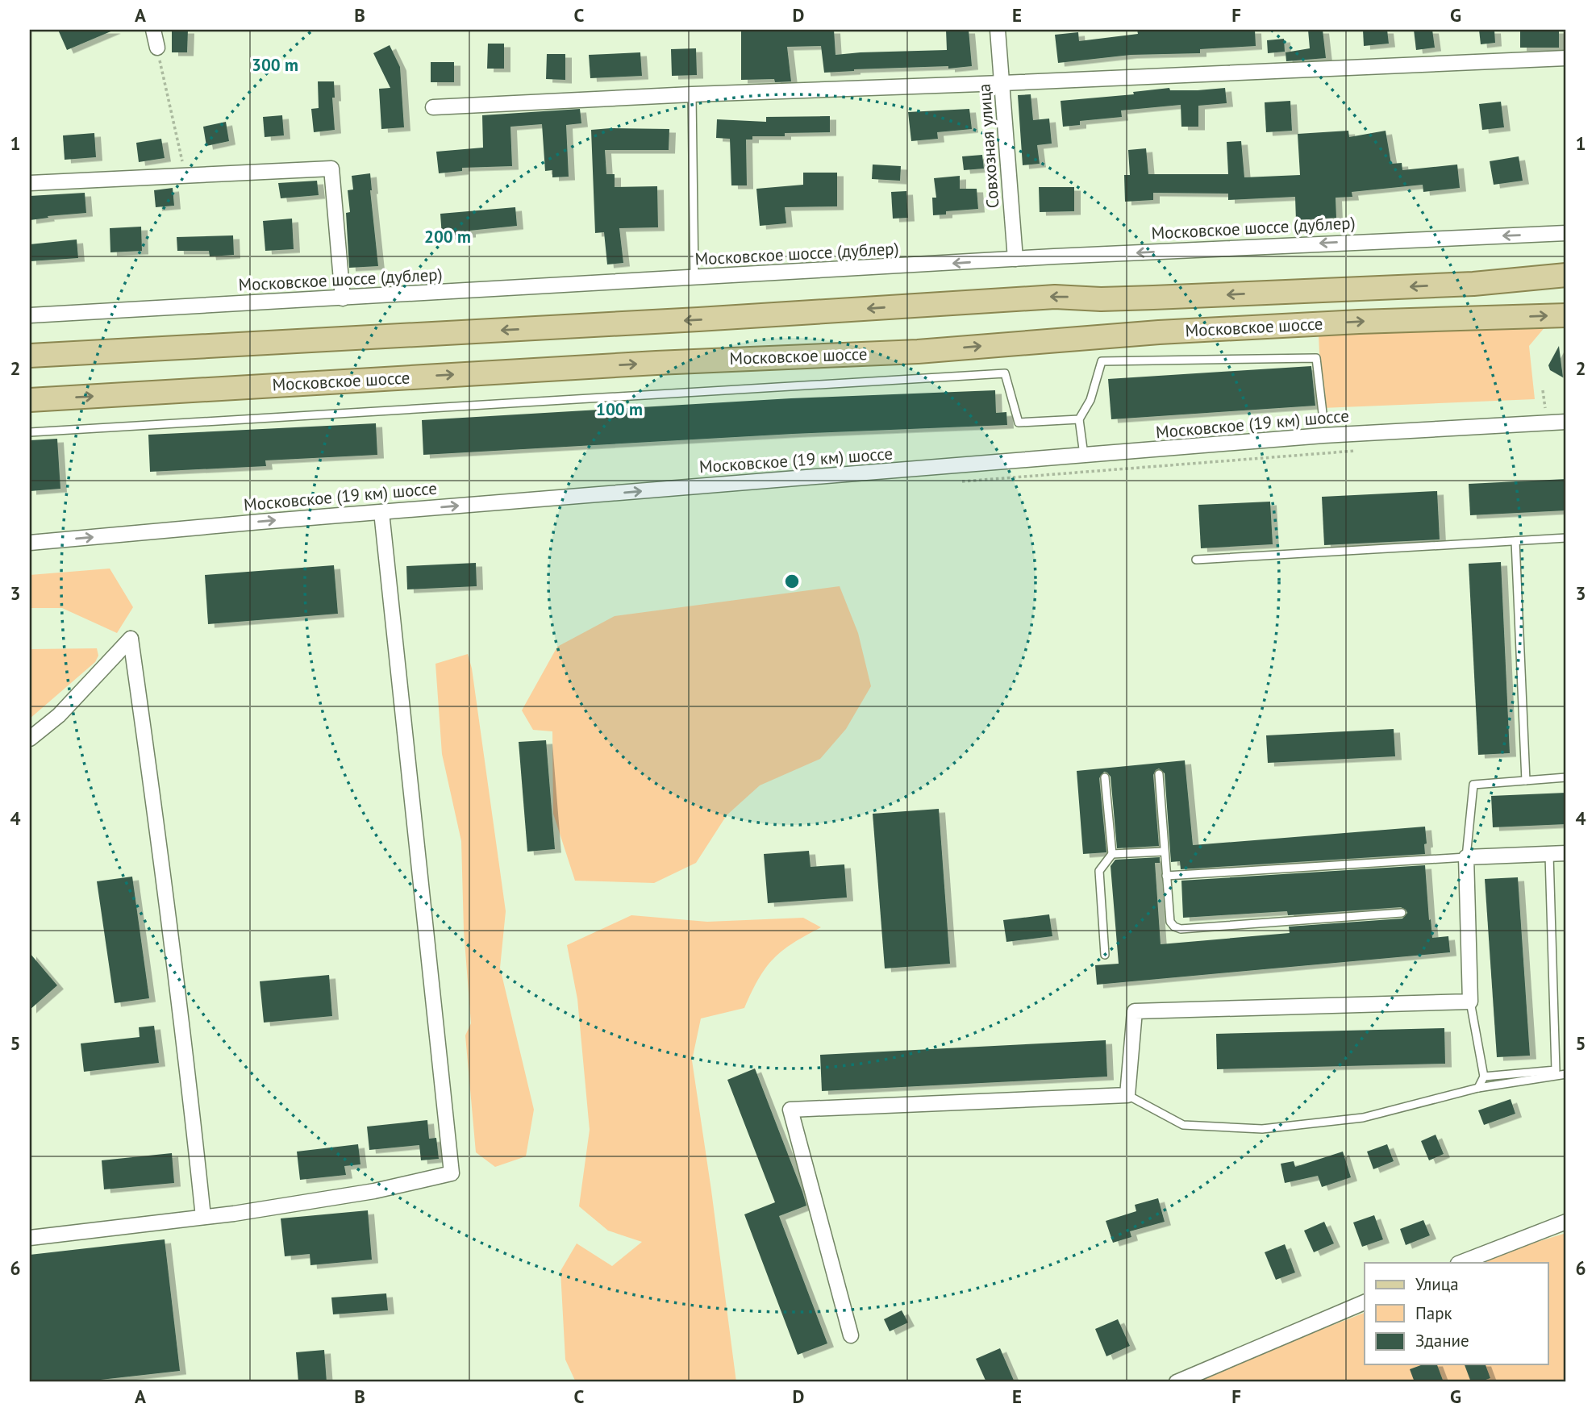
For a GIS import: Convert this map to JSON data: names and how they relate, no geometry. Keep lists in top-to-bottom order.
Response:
{
  "streets": {
    "main road": ["Московское шоссе"],
    "street": ["Совхозная улица", "Московское шоссе (дублер)", "Московское (19 км) шоссе"]
  },
  "crossings": [
    ["Совхозная улица", "Московское шоссе (дублер)"]
  ],
  "one_way": ["Московское шоссе (дублер)", "Московское (19 км) шоссе"],
  "legend": ["Улица", "Парк", "Здание"],
  "grid": {
    "columns": [
      "A",
      "B",
      "C",
      "D",
      "E",
      "F",
      "G"
    ],
    "rows": [
      "1",
      "2",
      "3",
      "4",
      "5",
      "6"
    ]
  },
  "rings": ["300 m", "200 m", "100 m"]
}
